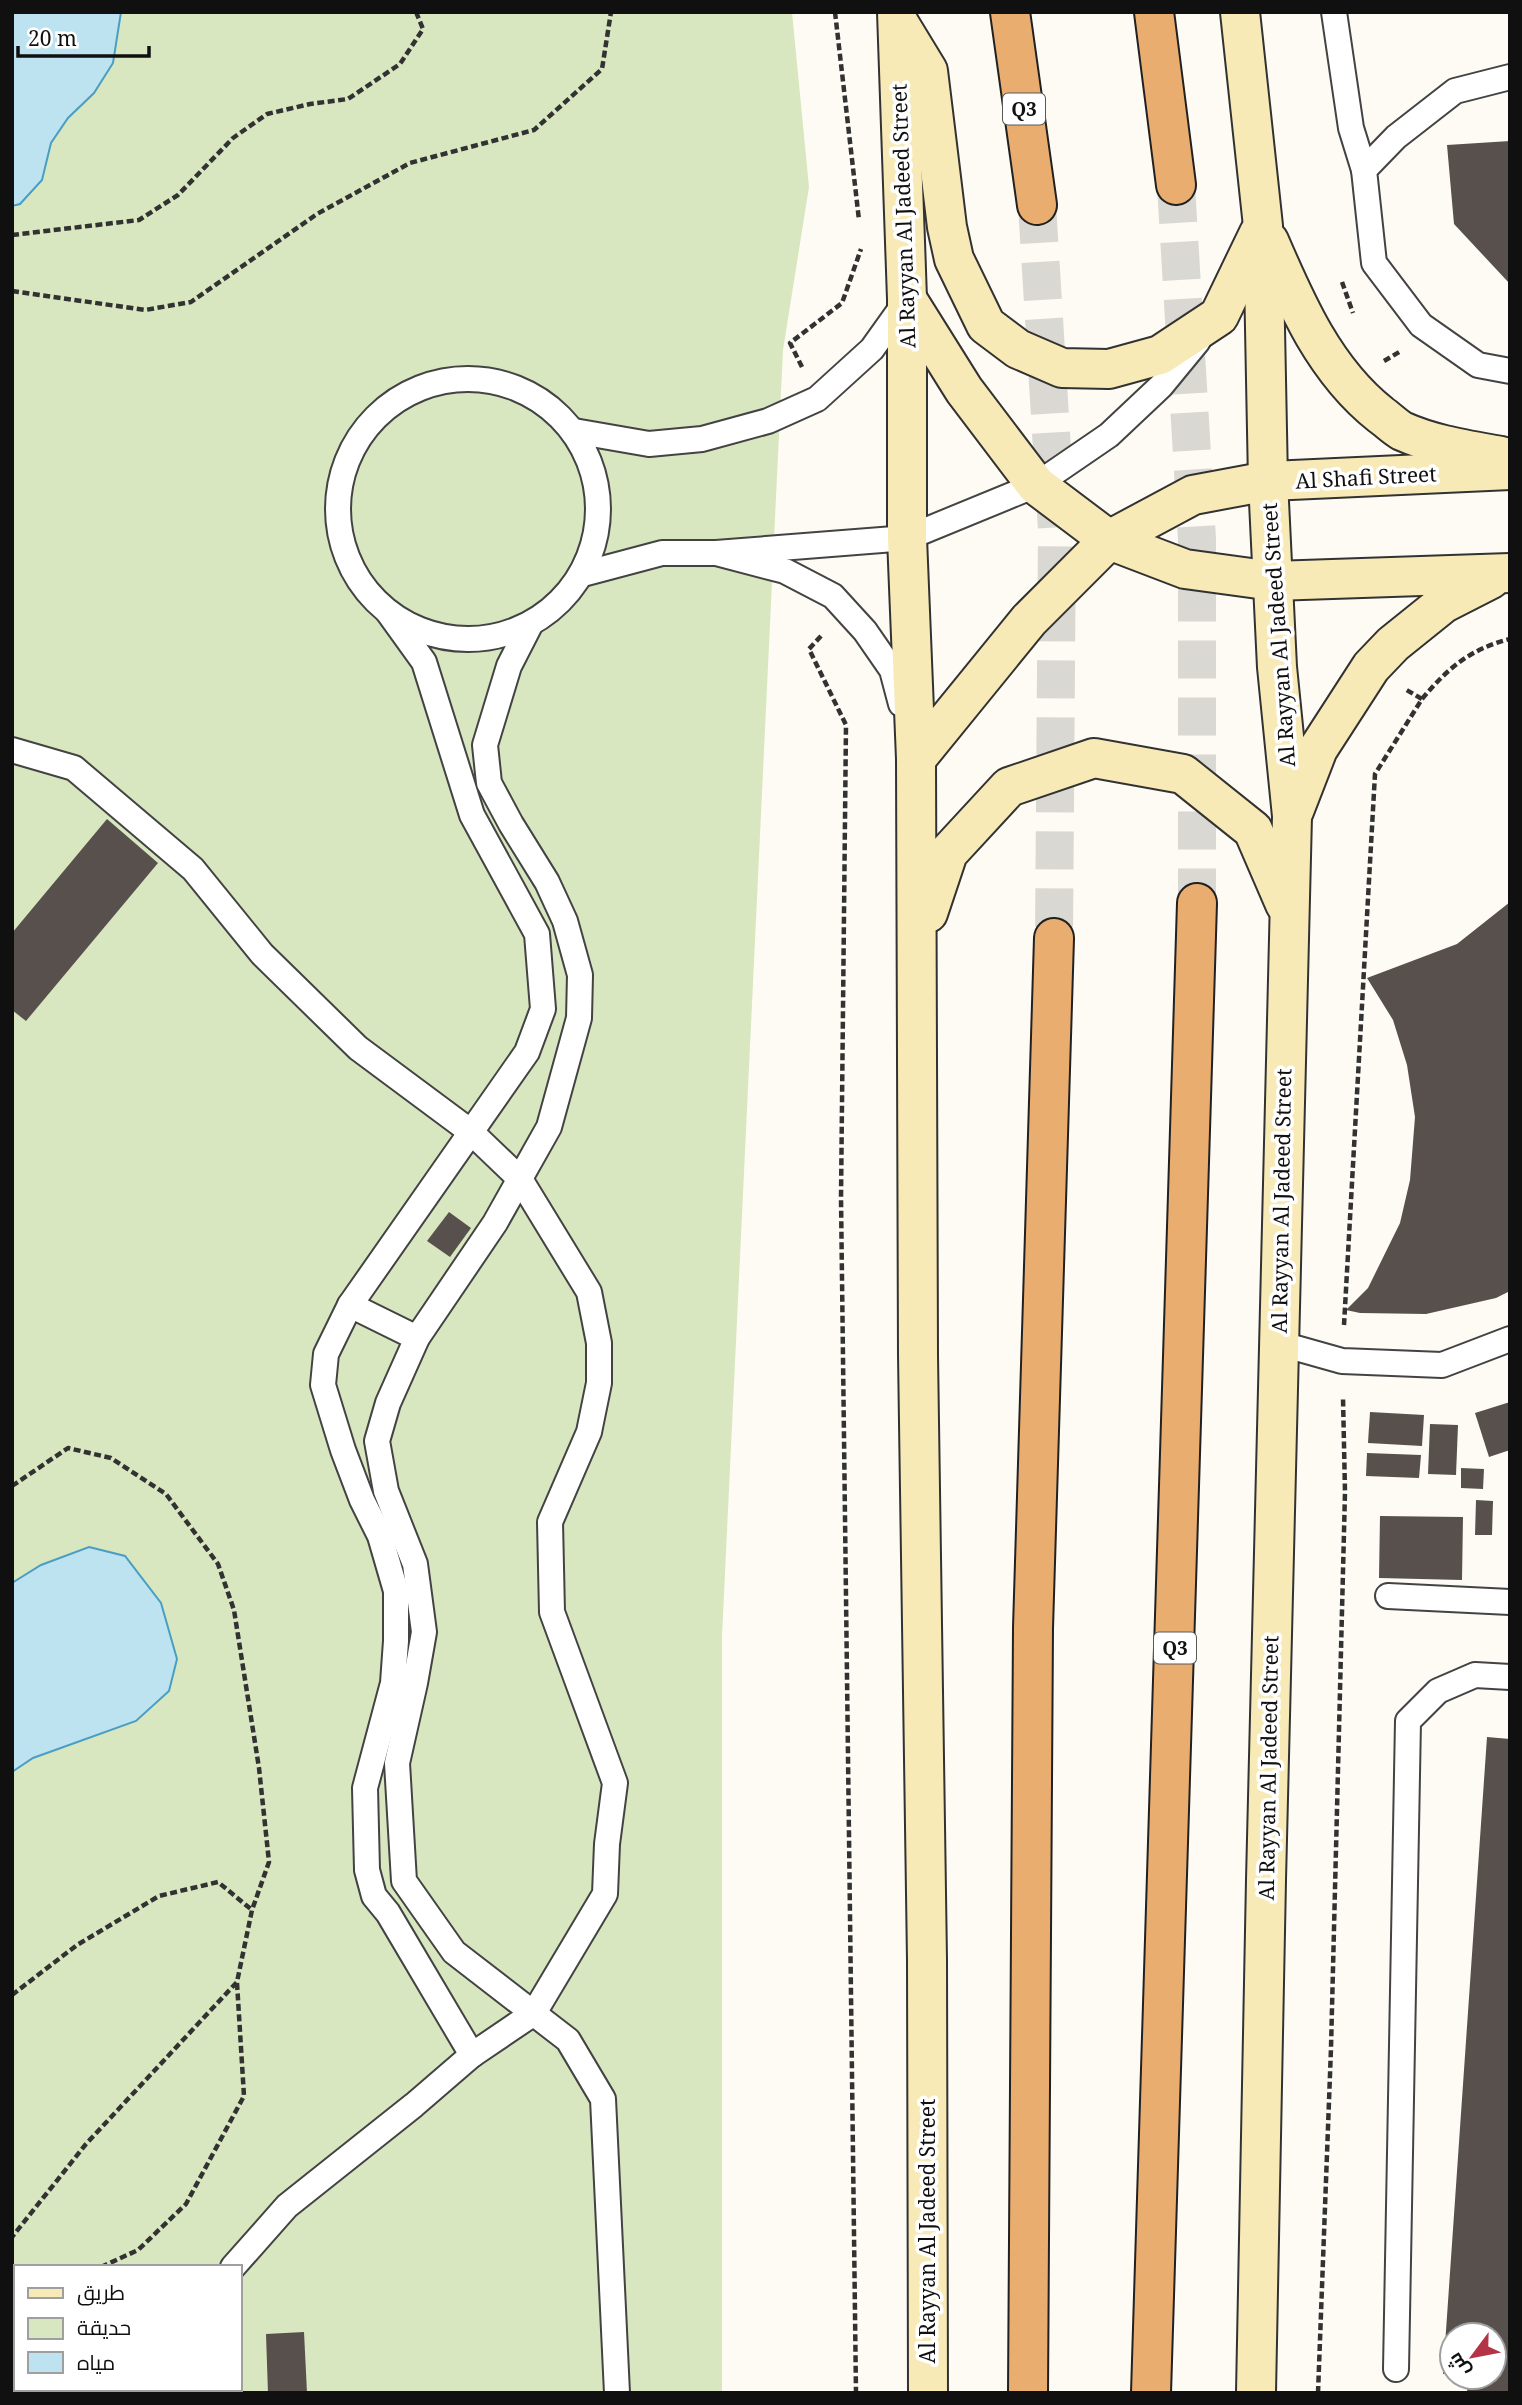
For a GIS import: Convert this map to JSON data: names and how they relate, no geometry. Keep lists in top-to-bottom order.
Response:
{
  "streets": {
    "highway": ["Q3"],
    "main road": ["Al Rayyan Al Jadeed Street", "Al Shafi Street"]
  },
  "crossings": [
    ["Al Rayyan Al Jadeed Street", "Al Shafi Street"]
  ],
  "legend": ["طريق", "حديقة", "مياه"],
  "scale_bar": "20 m",
  "north": "bottom left"
}
